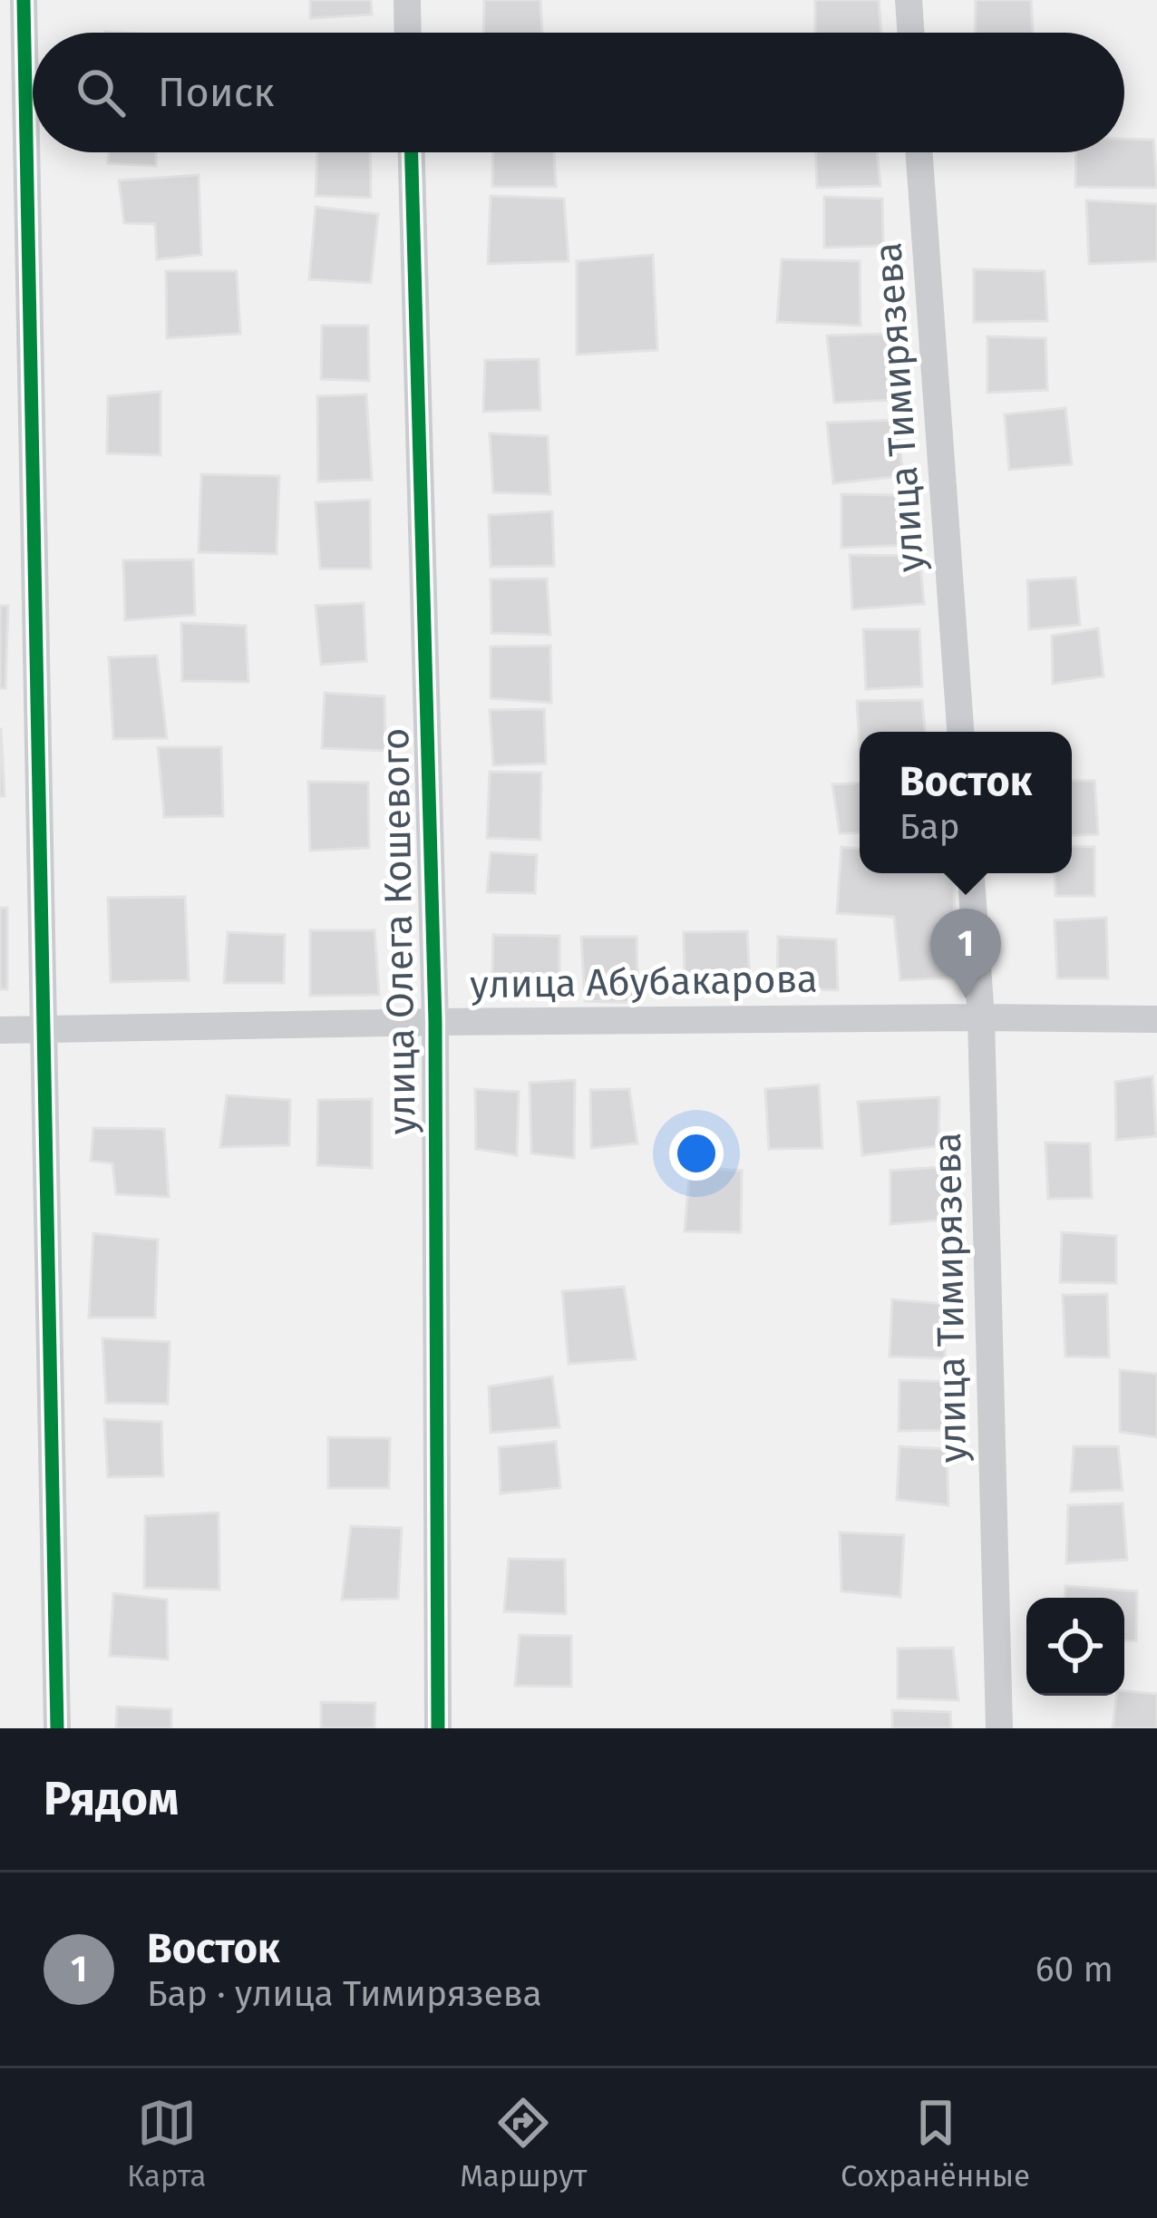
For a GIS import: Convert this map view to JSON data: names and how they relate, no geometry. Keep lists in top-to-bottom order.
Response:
{
  "streets": {
    "street": ["улица Тимирязева", "улица Олега Кошевого", "улица Абубакарова"]
  },
  "crossings": [
    ["улица Тимирязева", "улица Абубакарова"],
    ["улица Олега Кошевого", "улица Абубакарова"]
  ],
  "page": {
    "search": "Поиск",
    "popup": ["Восток", "Бар"],
    "pins": "1",
    "heading": "Рядом",
    "list": [
      {
        "mark": "1",
        "name": "Восток",
        "note": "Бар · улица Тимирязева",
        "value": "60 m"
      }
    ],
    "nav": ["Карта", "Маршрут", "Сохранённые"]
  }
}
